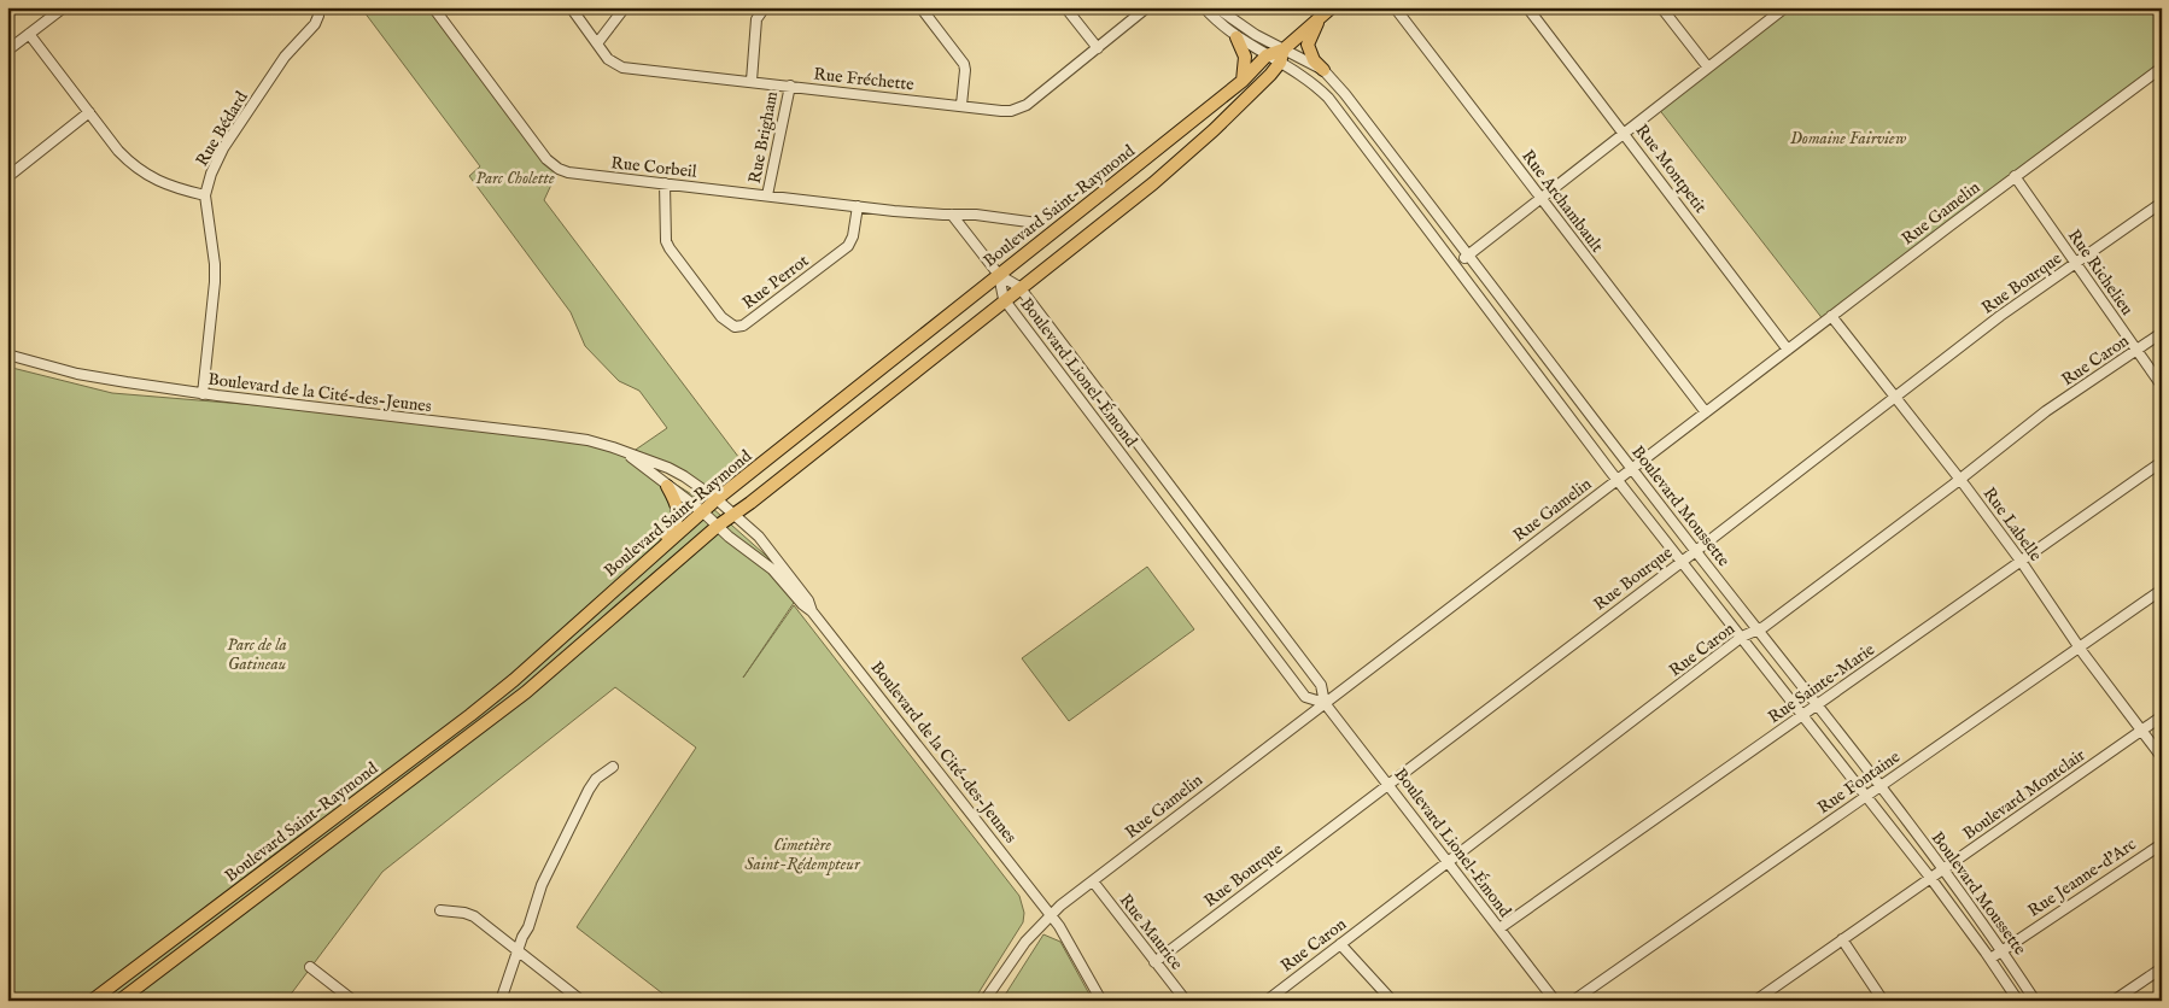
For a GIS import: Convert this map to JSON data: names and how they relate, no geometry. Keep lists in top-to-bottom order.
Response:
{
  "streets": {
    "main road": ["Boulevard Saint-Raymond"],
    "street": [
      "Rue Fréchette",
      "Rue Bédard",
      "Rue Brigham",
      "Rue Corbeil",
      "Rue Montpetit",
      "Rue Archambault",
      "Rue Gamelin",
      "Rue Richelieu",
      "Rue Perrot",
      "Rue Bourque",
      "Rue Caron",
      "Boulevard Lionel-Émond",
      "Boulevard de la Cité-des-Jeunes",
      "Boulevard Moussette",
      "Rue Labelle",
      "Rue Sainte-Marie",
      "Rue Fontaine",
      "Boulevard Montclair",
      "Rue Jeanne-d'Arc",
      "Rue Maurice"
    ]
  },
  "crossings": [
    ["Rue Fréchette", "Rue Brigham"],
    ["Rue Bédard", "Boulevard de la Cité-des-Jeunes"],
    ["Rue Brigham", "Rue Corbeil"],
    ["Rue Corbeil", "Rue Perrot"],
    ["Rue Montpetit", "Rue Gamelin"],
    ["Rue Archambault", "Rue Gamelin"],
    ["Boulevard Saint-Raymond", "Boulevard Lionel-Émond"],
    ["Boulevard Saint-Raymond", "Boulevard de la Cité-des-Jeunes"],
    ["Boulevard Saint-Raymond", "Boulevard Moussette"],
    ["Rue Gamelin", "Rue Richelieu"],
    ["Rue Gamelin", "Boulevard Lionel-Émond"],
    ["Rue Gamelin", "Boulevard de la Cité-des-Jeunes"],
    ["Rue Gamelin", "Boulevard Moussette"],
    ["Rue Gamelin", "Rue Labelle"],
    ["Rue Gamelin", "Rue Maurice"],
    ["Rue Richelieu", "Rue Bourque"],
    ["Rue Richelieu", "Rue Caron"],
    ["Rue Bourque", "Boulevard Lionel-Émond"],
    ["Rue Bourque", "Boulevard Moussette"],
    ["Rue Bourque", "Rue Labelle"],
    ["Rue Bourque", "Rue Maurice"],
    ["Rue Caron", "Boulevard Lionel-Émond"],
    ["Rue Caron", "Boulevard Moussette"],
    ["Rue Caron", "Rue Labelle"],
    ["Boulevard Lionel-Émond", "Rue Sainte-Marie"],
    ["Boulevard Moussette", "Rue Sainte-Marie"],
    ["Boulevard Moussette", "Rue Fontaine"],
    ["Boulevard Moussette", "Boulevard Montclair"],
    ["Boulevard Moussette", "Rue Jeanne-d'Arc"],
    ["Rue Labelle", "Rue Sainte-Marie"],
    ["Rue Labelle", "Rue Fontaine"],
    ["Rue Labelle", "Boulevard Montclair"]
  ],
  "parks": [
    "Domaine Fairview",
    "Parc Cholette",
    "Parc de la Gatineau",
    "Cimetière Saint-Rédempteur"
  ]
}
